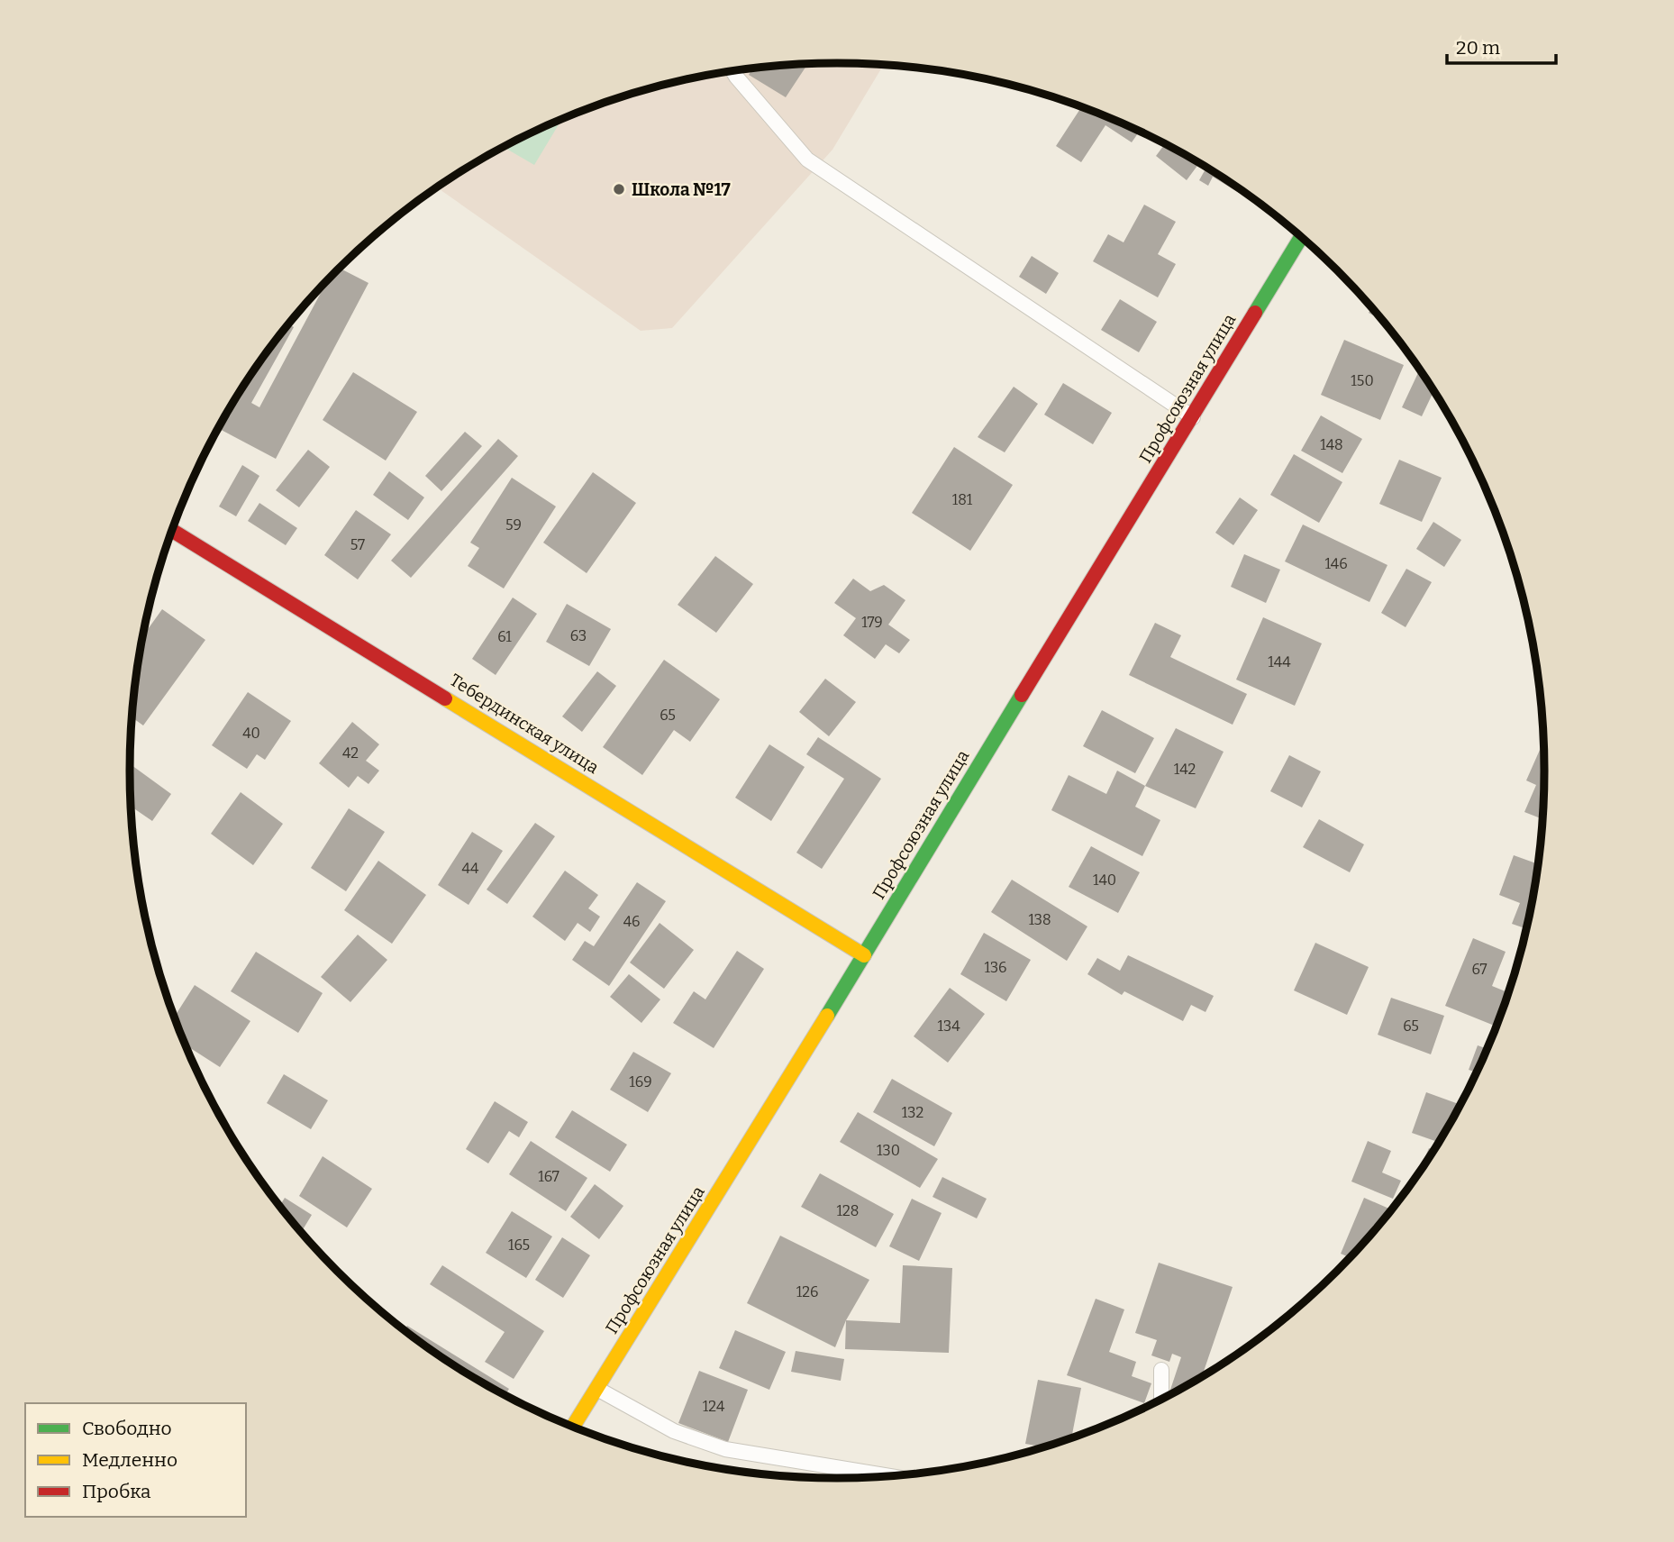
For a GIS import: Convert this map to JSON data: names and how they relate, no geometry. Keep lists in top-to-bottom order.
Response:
{
  "streets": {
    "street": ["Профсоюзная улица", "Тебердинская улица"]
  },
  "crossings": [
    ["Профсоюзная улица", "Тебердинская улица"]
  ],
  "places": ["Школа №17"],
  "house_numbers": [
    "150",
    "148",
    "181",
    "59",
    "57",
    "146",
    "179",
    "63",
    "61",
    "144",
    "65",
    "40",
    "42",
    "142",
    "44",
    "140",
    "138",
    "46",
    "136",
    "67",
    "134",
    "65",
    "169",
    "132",
    "130",
    "167",
    "128",
    "165",
    "126",
    "124"
  ],
  "legend": ["Свободно", "Медленно", "Пробка"],
  "scale_bar": "20 m"
}
